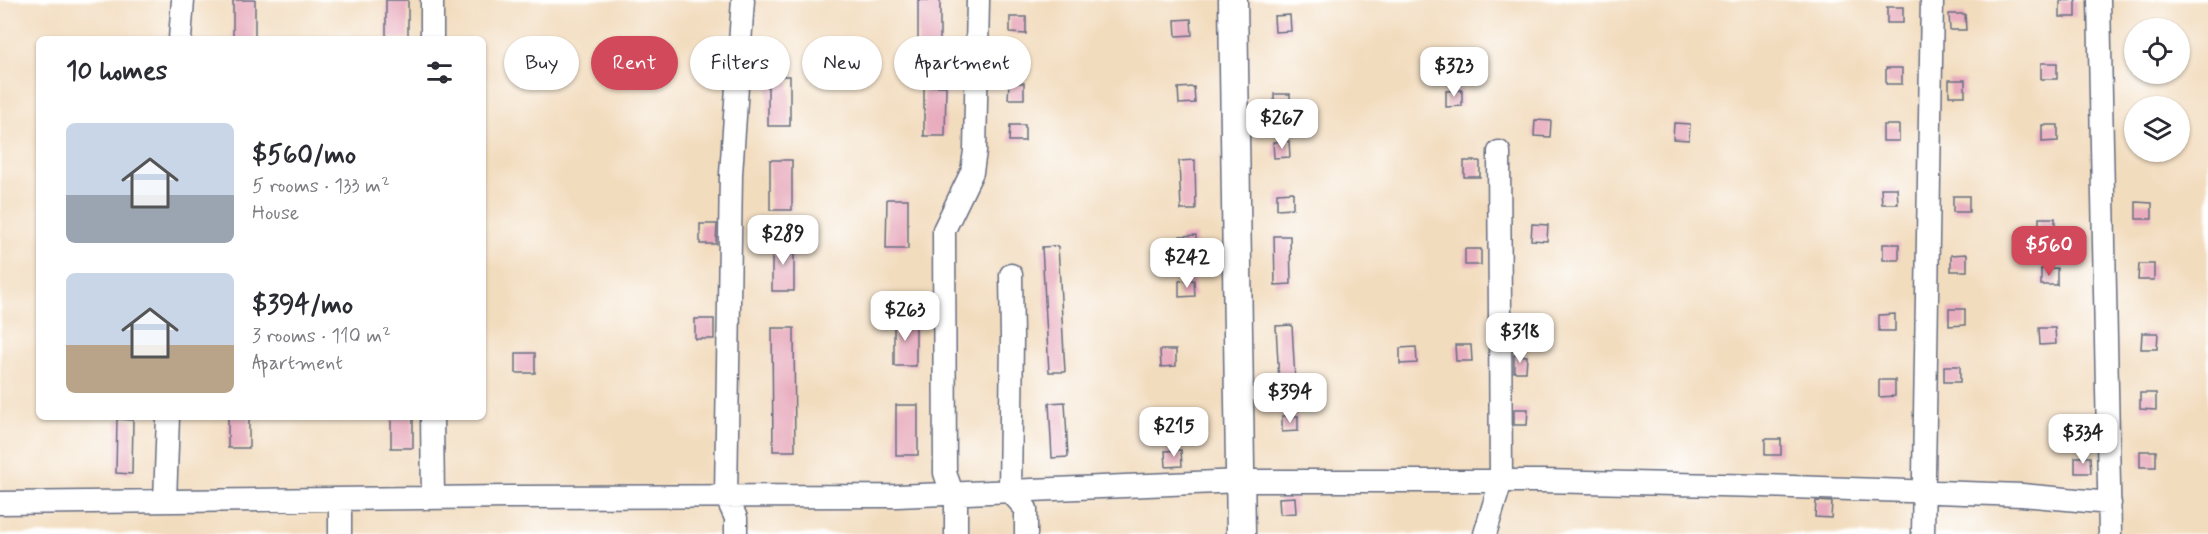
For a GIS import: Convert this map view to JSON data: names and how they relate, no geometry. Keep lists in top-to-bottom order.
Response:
{
  "page": {
    "chip": [
      "Buy",
      "Rent",
      "Filters",
      "New",
      "Apartment"
    ],
    "heading": "10 homes",
    "price": [
      "$323",
      "$267",
      "$289",
      "$560",
      "$242",
      "$263",
      "$318",
      "$394",
      "$215",
      "$334"
    ],
    "list": [
      {
        "name": "$560/mo",
        "note": "5 rooms · 133 m² · House"
      },
      {
        "name": "$394/mo",
        "note": "3 rooms · 110 m² · Apartment"
      }
    ]
  }
}
